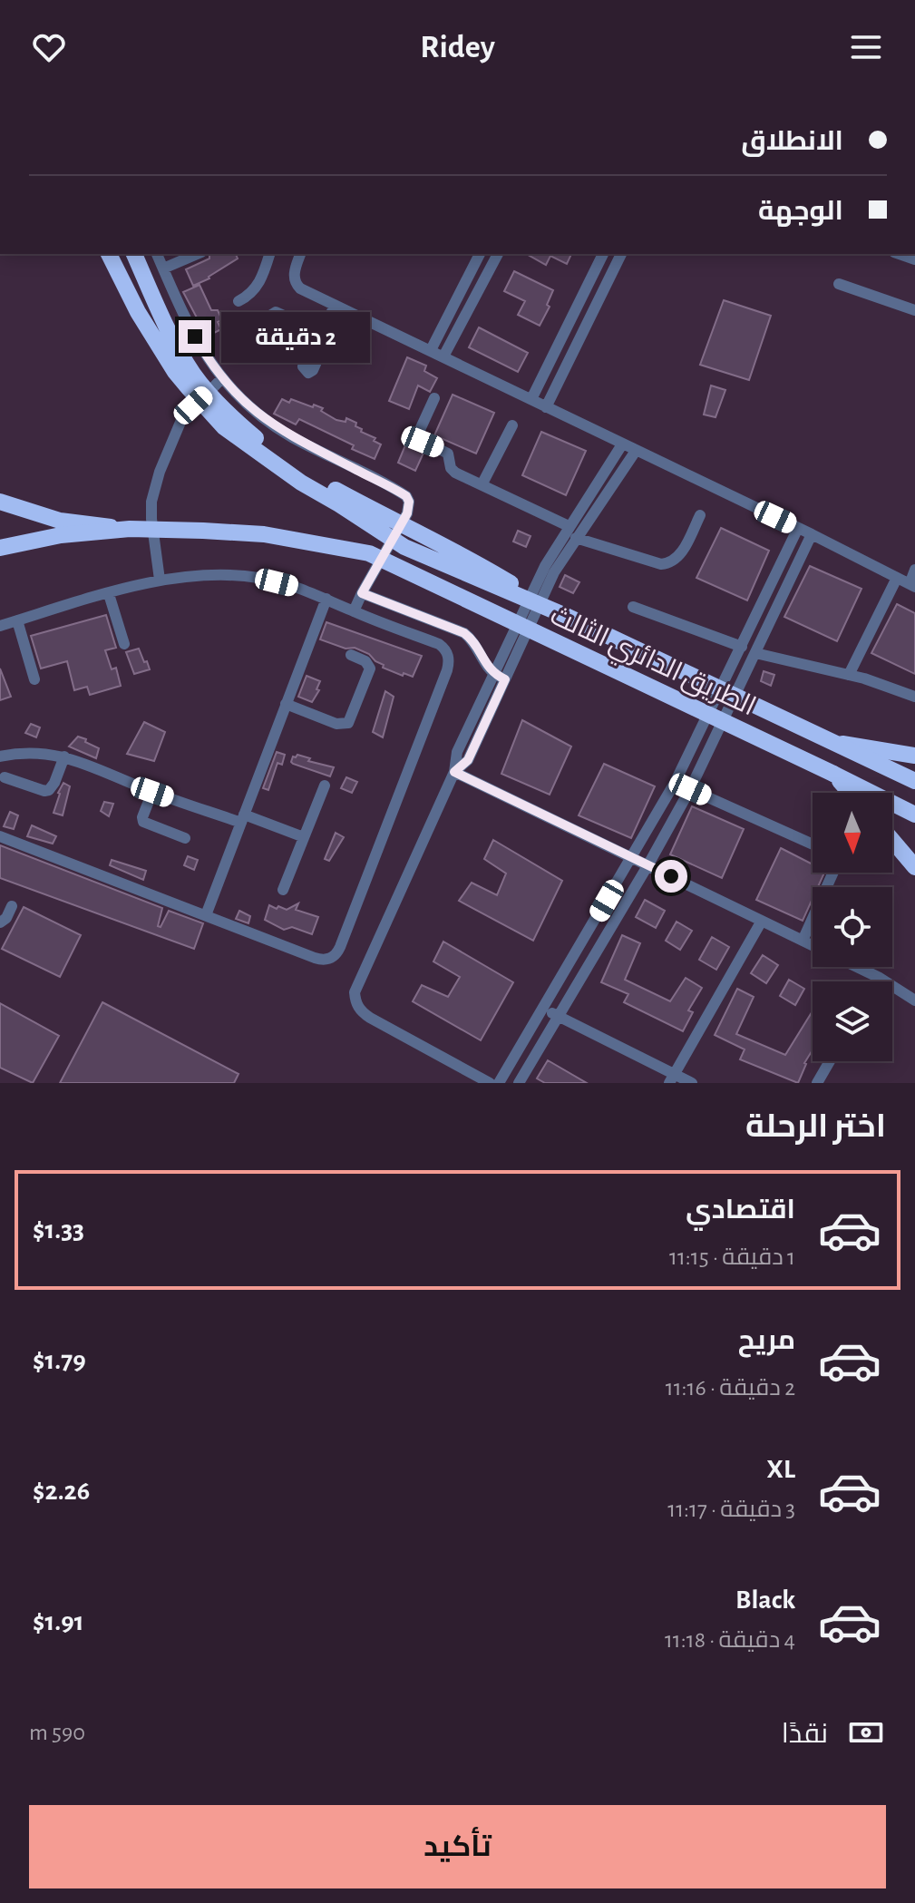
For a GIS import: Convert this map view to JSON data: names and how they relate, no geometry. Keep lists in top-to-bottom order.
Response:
{
  "streets": {
    "highway": ["الطريق الدائري الثالث"]
  },
  "north": "bottom",
  "page": {
    "header": "Ridey",
    "banner": ["الانطلاق", "الوجهة"],
    "bubble": "2 دقيقة",
    "heading": "اختر الرحلة",
    "list": [
      {
        "name": "اقتصادي",
        "note": "1 دقيقة · 11:15",
        "value": "$1.33"
      },
      {
        "name": "مريح",
        "note": "2 دقيقة · 11:16",
        "value": "$1.79"
      },
      {
        "name": "XL",
        "note": "3 دقيقة · 11:17",
        "value": "$2.26"
      },
      {
        "name": "Black",
        "note": "4 دقيقة · 11:18",
        "value": "$1.91"
      }
    ],
    "pay": ["نقدًا", "590 m"],
    "buttons": "تأكيد"
  }
}
